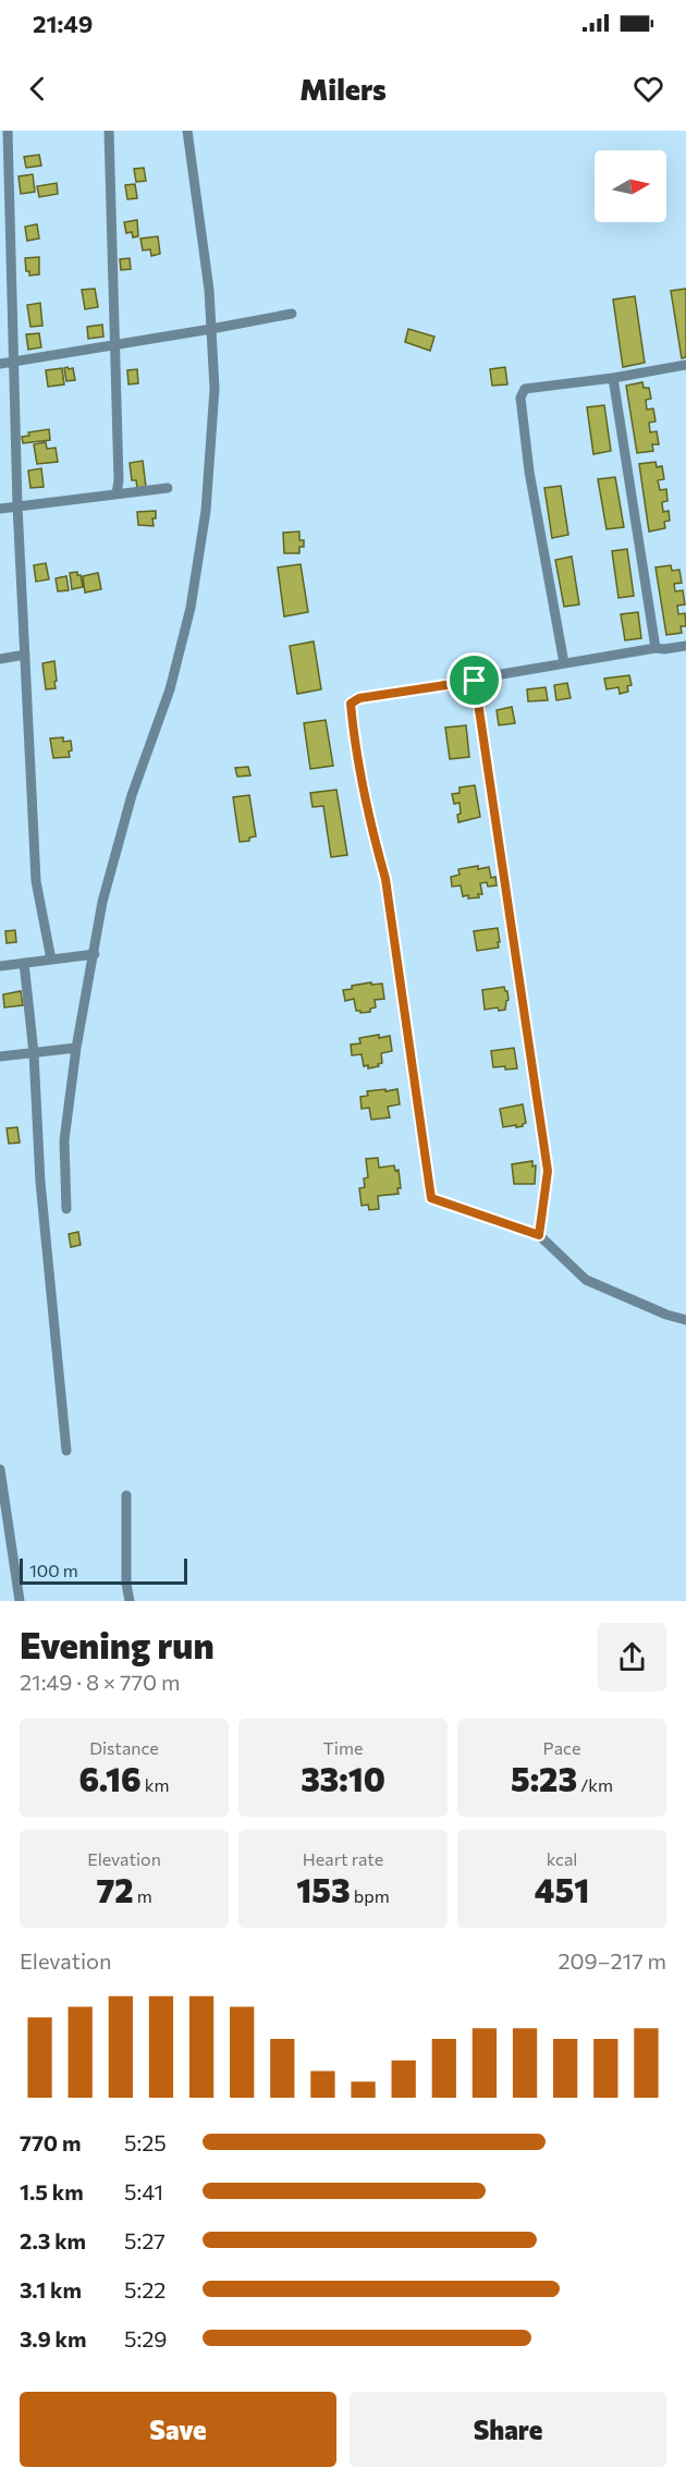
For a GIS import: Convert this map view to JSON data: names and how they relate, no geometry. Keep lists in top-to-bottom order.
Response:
{
  "scale_bar": "100 m",
  "north": "right",
  "page": {
    "status": "21:49",
    "header": "Milers",
    "scale": "100 m",
    "heading": ["Evening run", "21:49 · 8 × 770 m"],
    "stats": [
      ["Distance", "6.16 km"],
      ["Time", "33:10"],
      ["Pace", "5:23 /km"],
      ["Elevation", "72 m"],
      ["Heart rate", "153 bpm"],
      ["kcal", "451"]
    ],
    "chart": ["Elevation", "209–217 m"],
    "list": [
      {
        "name": "770 m",
        "note": "5:25"
      },
      {
        "name": "1.5 km",
        "note": "5:41"
      },
      {
        "name": "2.3 km",
        "note": "5:27"
      },
      {
        "name": "3.1 km",
        "note": "5:22"
      },
      {
        "name": "3.9 km",
        "note": "5:29"
      }
    ],
    "buttons": ["Save", "Share"]
  }
}
